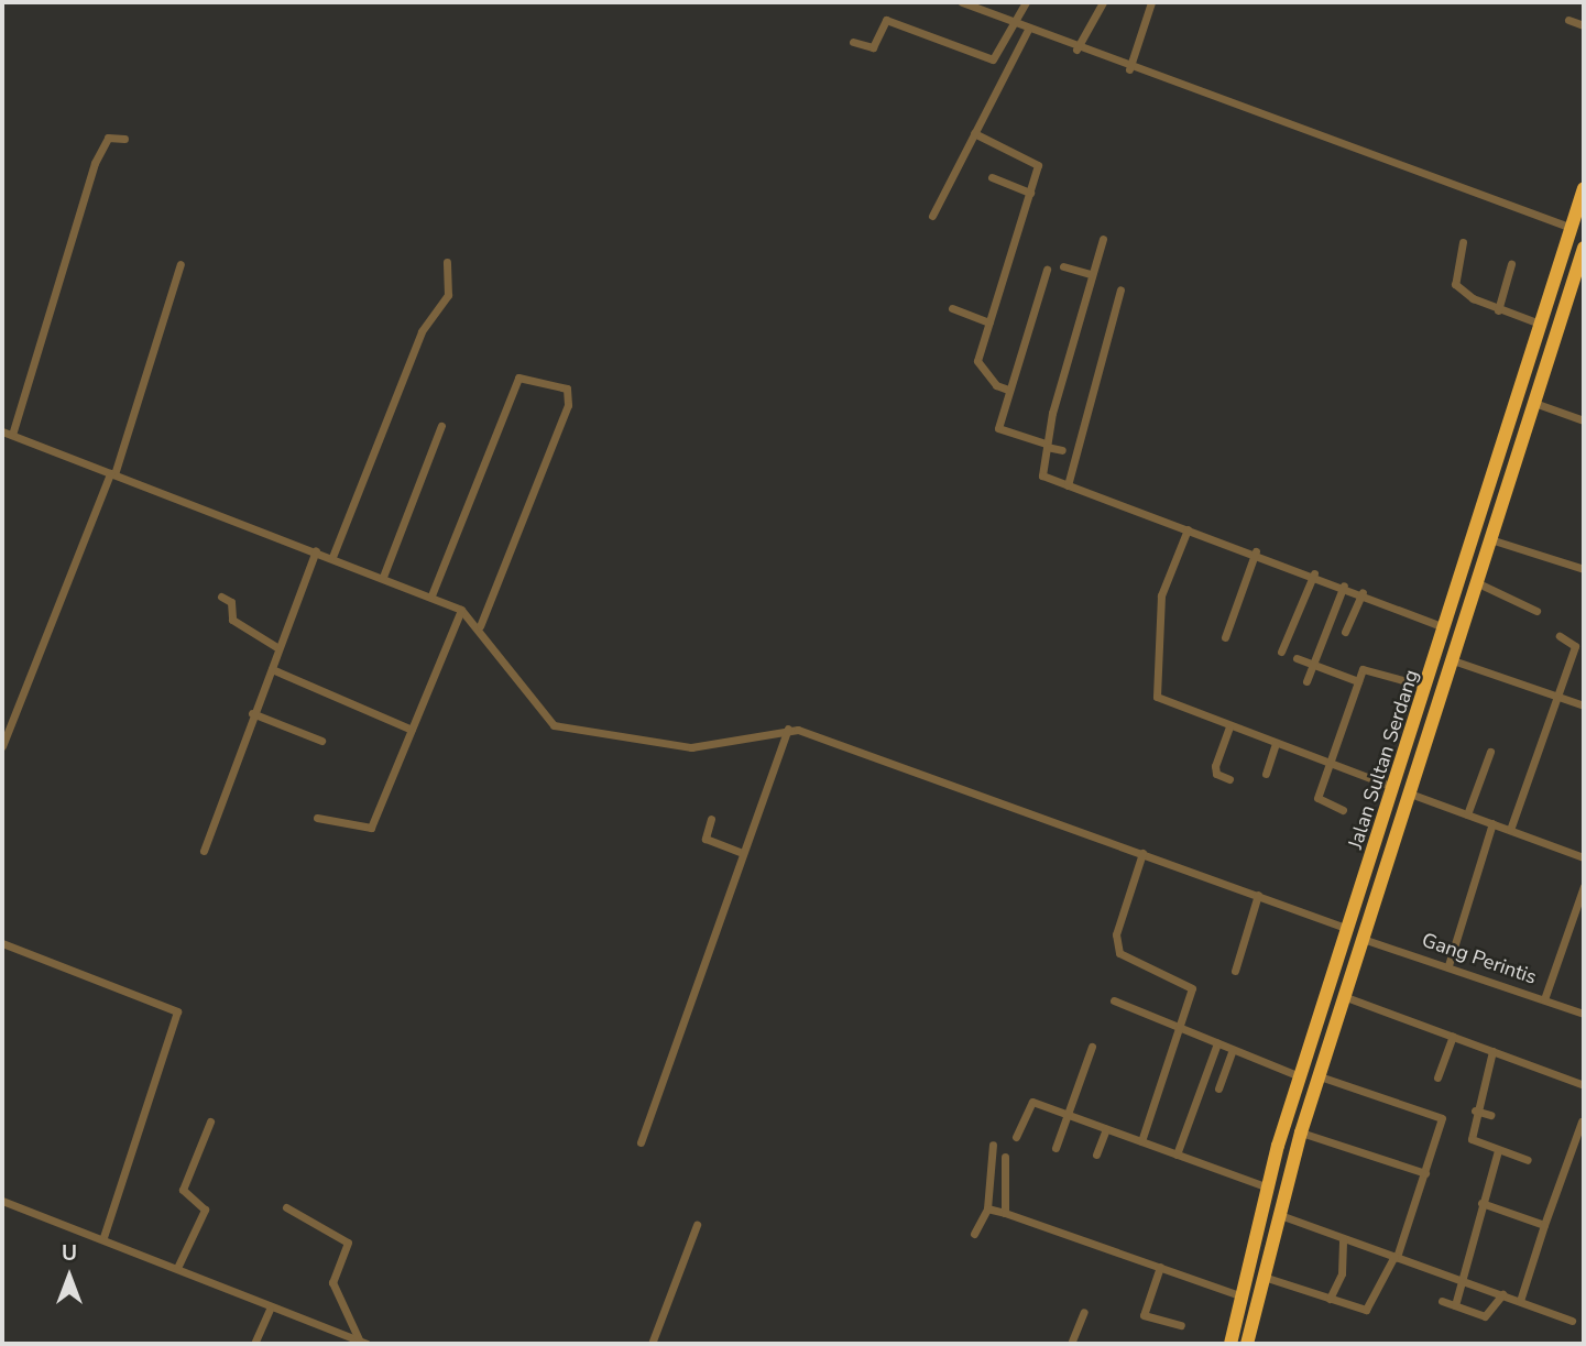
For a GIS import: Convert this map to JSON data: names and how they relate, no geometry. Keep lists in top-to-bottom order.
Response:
{
  "streets": {
    "highway": ["Jalan Sultan Serdang"],
    "street": ["Gang Perintis"]
  },
  "crossings": [
    ["Jalan Sultan Serdang", "Gang Perintis"]
  ],
  "north": "top"
}
